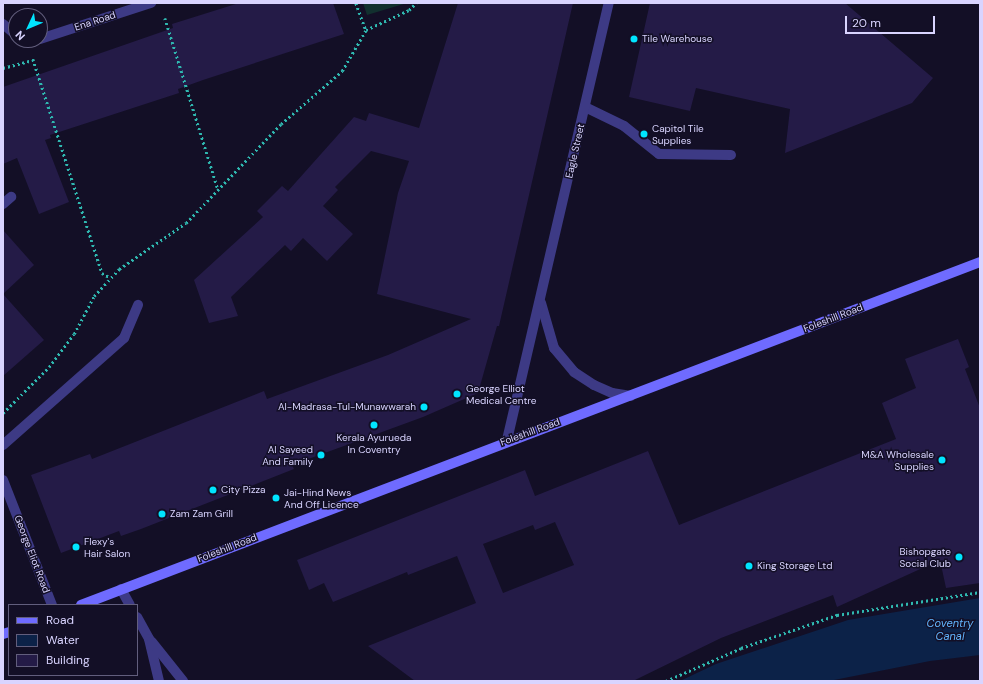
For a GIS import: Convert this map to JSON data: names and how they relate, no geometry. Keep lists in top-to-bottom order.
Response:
{
  "streets": {
    "main road": ["Foleshill Road"],
    "street": ["Ena Road", "Eagle Street", "George Eliot Road"]
  },
  "crossings": [
    ["Eagle Street", "Foleshill Road"]
  ],
  "water": ["Coventry Canal"],
  "places": [
    "Tile Warehouse",
    "Capitol Tile Supplies",
    "George Elliot Medical Centre",
    "Al-Madrasa-Tul-Munawwarah",
    "Kerala Ayurueda In Coventry",
    "Al Sayeed And Family",
    "M&A Wholesale Supplies",
    "City Pizza",
    "Jai-Hind News And Off Licence",
    "Zam Zam Grill",
    "Flexy's Hair Salon",
    "Bishopgate Social Club",
    "King Storage Ltd"
  ],
  "legend": ["Road", "Water", "Building"],
  "scale_bar": "20 m",
  "north": "bottom left"
}
